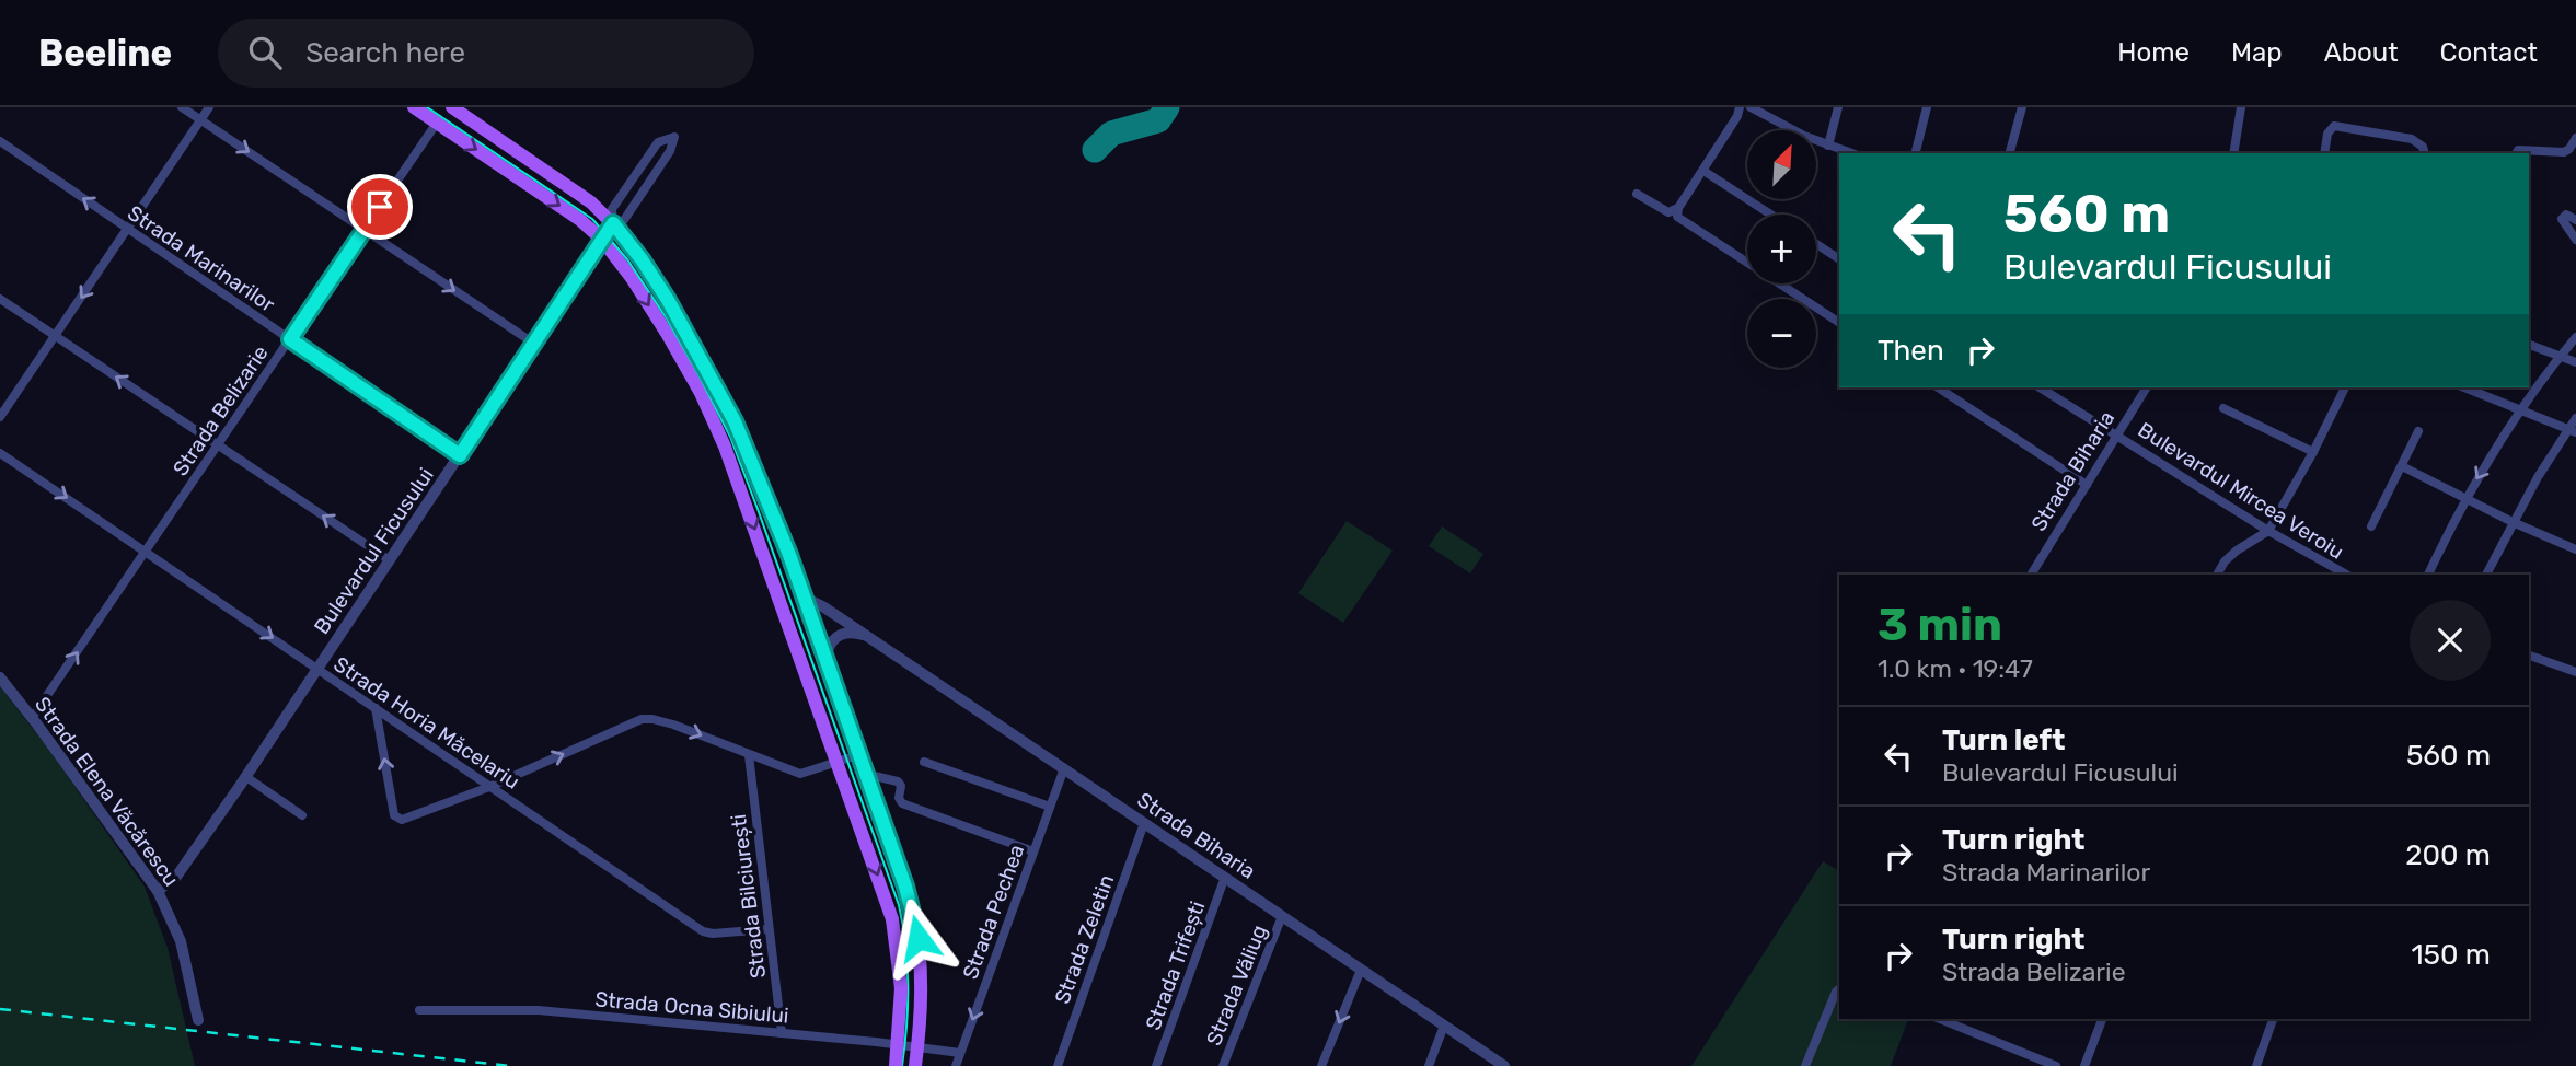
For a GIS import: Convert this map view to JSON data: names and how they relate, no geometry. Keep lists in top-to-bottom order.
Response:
{
  "streets": {
    "street": [
      "Strada Marinarilor",
      "Strada Belizarie",
      "Strada Biharia",
      "Bulevardul Mircea Veroiu",
      "Bulevardul Ficusului",
      "Strada Horia Măcelariu",
      "Strada Elena Văcărescu",
      "Strada Bilciurești",
      "Strada Pechea",
      "Strada Zeletin",
      "Strada Trifești",
      "Strada Văliug",
      "Strada Ocna Sibiului"
    ]
  },
  "crossings": [
    ["Strada Marinarilor", "Strada Belizarie"],
    ["Strada Marinarilor", "Bulevardul Ficusului"],
    ["Strada Belizarie", "Strada Horia Măcelariu"],
    ["Strada Belizarie", "Strada Elena Văcărescu"],
    ["Strada Biharia", "Bulevardul Mircea Veroiu"],
    ["Strada Biharia", "Strada Pechea"],
    ["Strada Biharia", "Strada Zeletin"],
    ["Strada Biharia", "Strada Trifești"],
    ["Strada Biharia", "Strada Văliug"],
    ["Bulevardul Ficusului", "Strada Horia Măcelariu"],
    ["Bulevardul Ficusului", "Strada Elena Văcărescu"],
    ["Strada Horia Măcelariu", "Strada Bilciurești"],
    ["Strada Bilciurești", "Strada Ocna Sibiului"],
    ["Strada Pechea", "Strada Ocna Sibiului"]
  ],
  "one_way": ["Strada Horia Măcelariu", "Strada Pechea"],
  "north": "top right",
  "page": {
    "header": "Beeline",
    "search": "Search here",
    "nav": [
      "Home",
      "Map",
      "About",
      "Contact"
    ],
    "map_buttons": ["+", "−"],
    "turn": ["560 m", "Bulevardul Ficusului"],
    "then": "Then",
    "heading": ["3 min", "1.0 km · 19:47"],
    "list": [
      {
        "name": "Turn left",
        "note": "Bulevardul Ficusului",
        "value": "560 m"
      },
      {
        "name": "Turn right",
        "note": "Strada Marinarilor",
        "value": "200 m"
      },
      {
        "name": "Turn right",
        "note": "Strada Belizarie",
        "value": "150 m"
      }
    ]
  }
}
